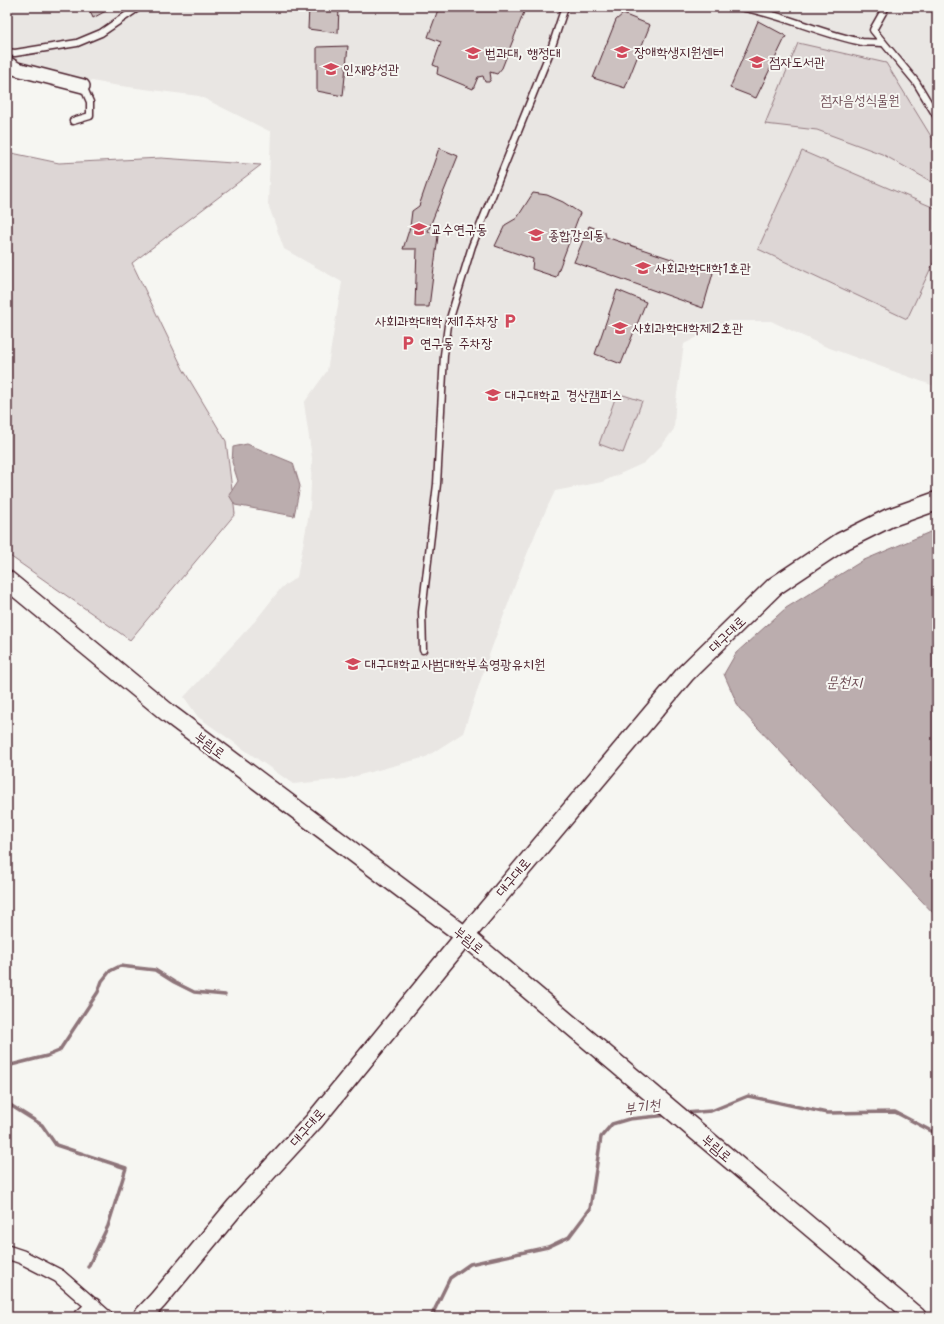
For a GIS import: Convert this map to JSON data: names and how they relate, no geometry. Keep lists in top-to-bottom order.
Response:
{
  "streets": {
    "street": ["대구대로", "부림로"]
  },
  "crossings": [
    ["대구대로", "부림로"]
  ],
  "water": ["문천지", "부기천"],
  "parks": ["점자음성식물원"],
  "places": {
    "school or university": [
      "장애학생지원센터",
      "법과대, 행정대",
      "점자도서관",
      "인재양성관",
      "교수연구동",
      "종합강의동",
      "사회과학대학1호관",
      "사회과학대학제2호관",
      "대구대학교 경산캠퍼스",
      "대구대학교사범대학부속영광유치원"
    ],
    "parking": ["사회과학대학 제1주차장", "연구동 주차장"]
  }
}
